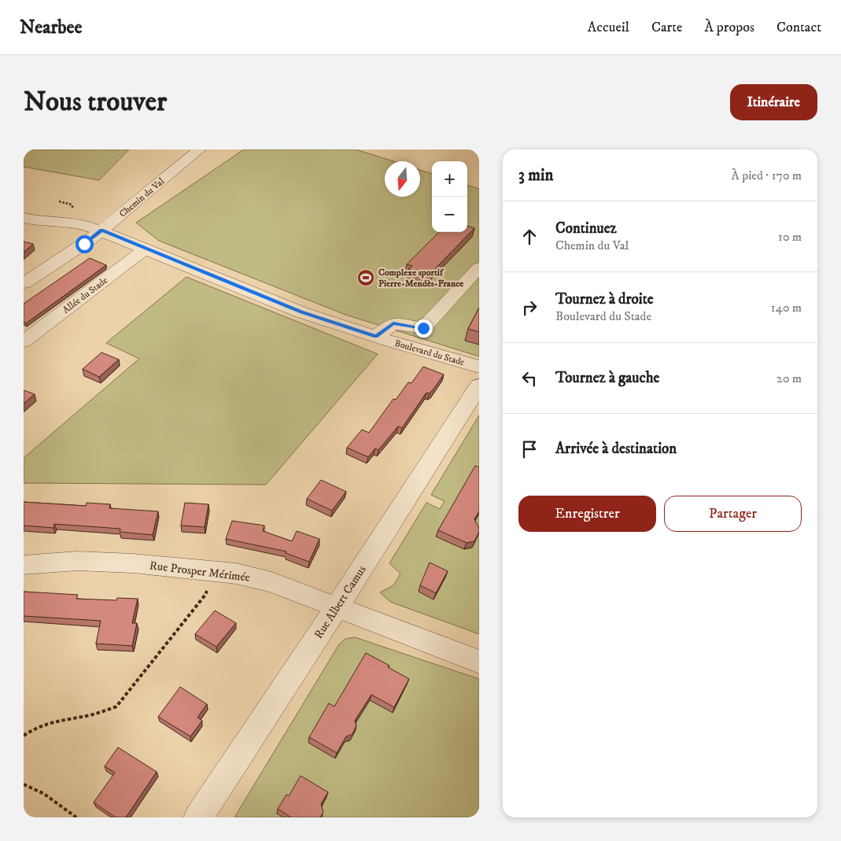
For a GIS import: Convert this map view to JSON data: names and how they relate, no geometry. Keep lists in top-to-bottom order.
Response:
{
  "streets": {
    "street": [
      "Chemin du Val",
      "Allée du Stade",
      "Boulevard du Stade",
      "Rue Prosper Mérimée",
      "Rue Albert Camus"
    ]
  },
  "crossings": [
    ["Chemin du Val", "Boulevard du Stade"],
    ["Allée du Stade", "Boulevard du Stade"],
    ["Rue Prosper Mérimée", "Rue Albert Camus"]
  ],
  "places": {
    "sports": ["Complexe sportif Pierre-Mendès-France"]
  },
  "north": "bottom",
  "page": {
    "header": "Nearbee",
    "nav": [
      "Accueil",
      "Carte",
      "À propos",
      "Contact"
    ],
    "buttons": [
      "Itinéraire",
      ["Enregistrer", "Partager"]
    ],
    "title": "Nous trouver",
    "heading": ["3 min", "À pied · 170 m"],
    "map_buttons": ["+", "−"],
    "list": [
      ["Continuez", "Chemin du Val", "10 m"],
      ["Tournez à droite", "Boulevard du Stade", "140 m"],
      ["Tournez à gauche", "20 m"],
      "Arrivée à destination"
    ]
  }
}
